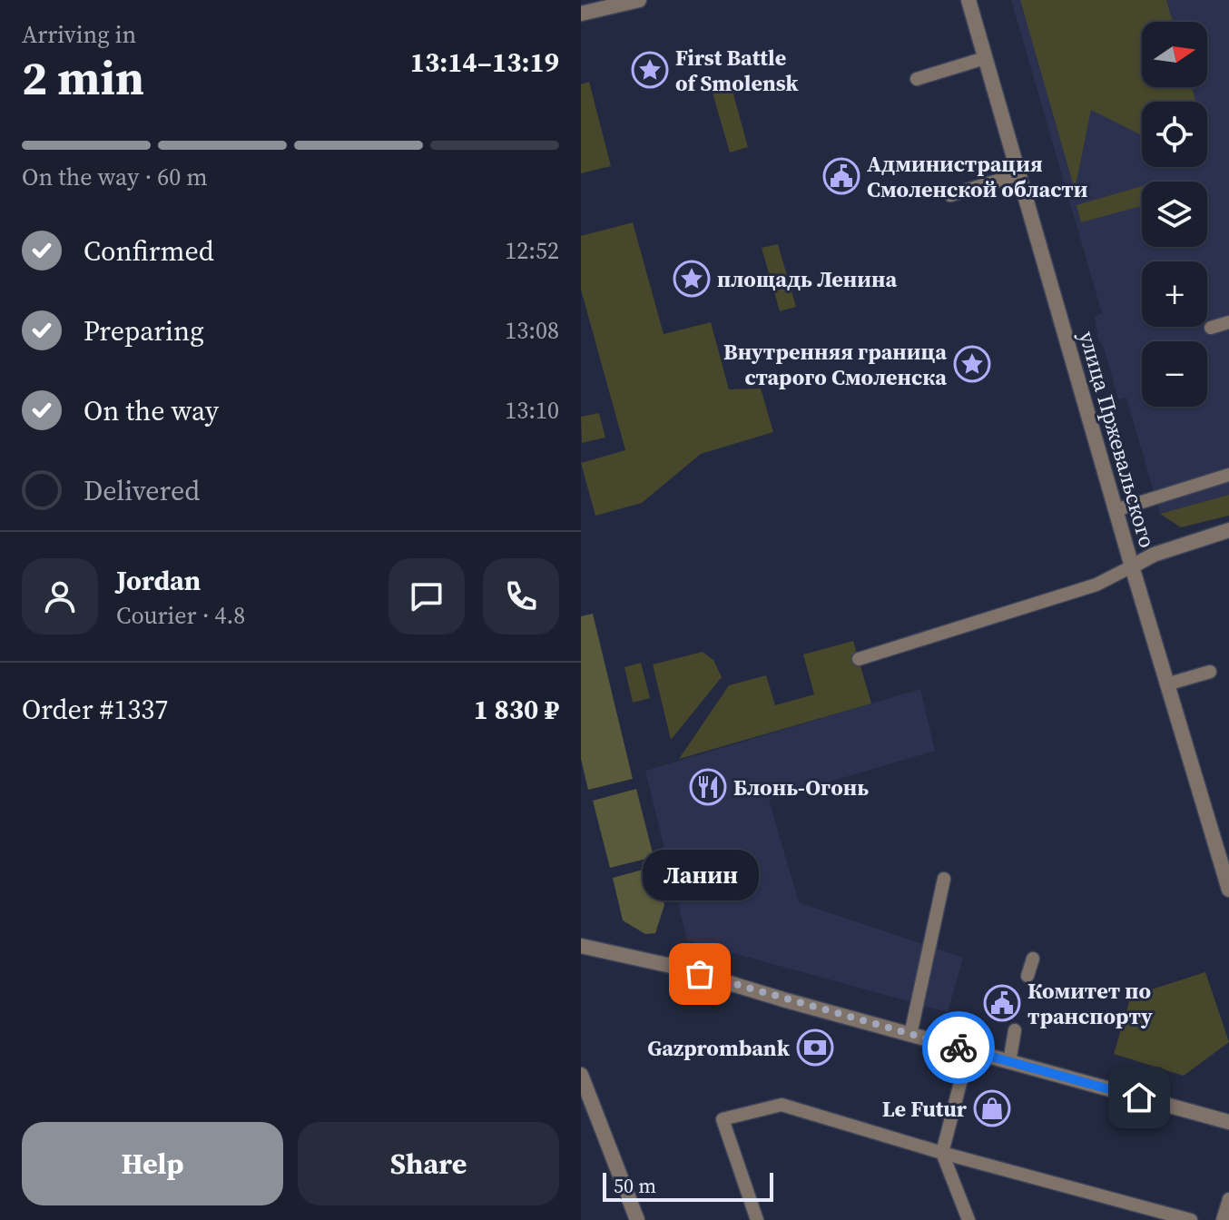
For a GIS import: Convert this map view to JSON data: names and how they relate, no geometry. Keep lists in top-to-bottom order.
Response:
{
  "streets": {
    "street": ["улица Пржевальского"]
  },
  "places": {
    "place": ["First Battle of Smolensk", "площадь Ленина", "Внутренняя граница старого Смоленска"],
    "public building": ["Администрация Смоленской области", "Комитет по транспорту"],
    "restaurant": ["Блонь-Огонь"],
    "other": ["Ланин"],
    "bank": ["Gazprombank"],
    "shop": ["Le Futur"]
  },
  "scale_bar": "50 m",
  "north": "right",
  "page": {
    "heading": ["2 min", "Arriving in", "13:14–13:19"],
    "panel": [
      "Jordan",
      "Courier · 4.8",
      "Order #1337",
      "1 830 ₽"
    ],
    "map_buttons": ["+", "−"],
    "bar": "On the way · 60 m",
    "list": [
      ["Confirmed", "12:52"],
      ["Preparing", "13:08"],
      ["On the way", "13:10"],
      "Delivered"
    ],
    "bubble": "Ланин",
    "buttons": ["Help", "Share"],
    "scale": "50 m"
  }
}
